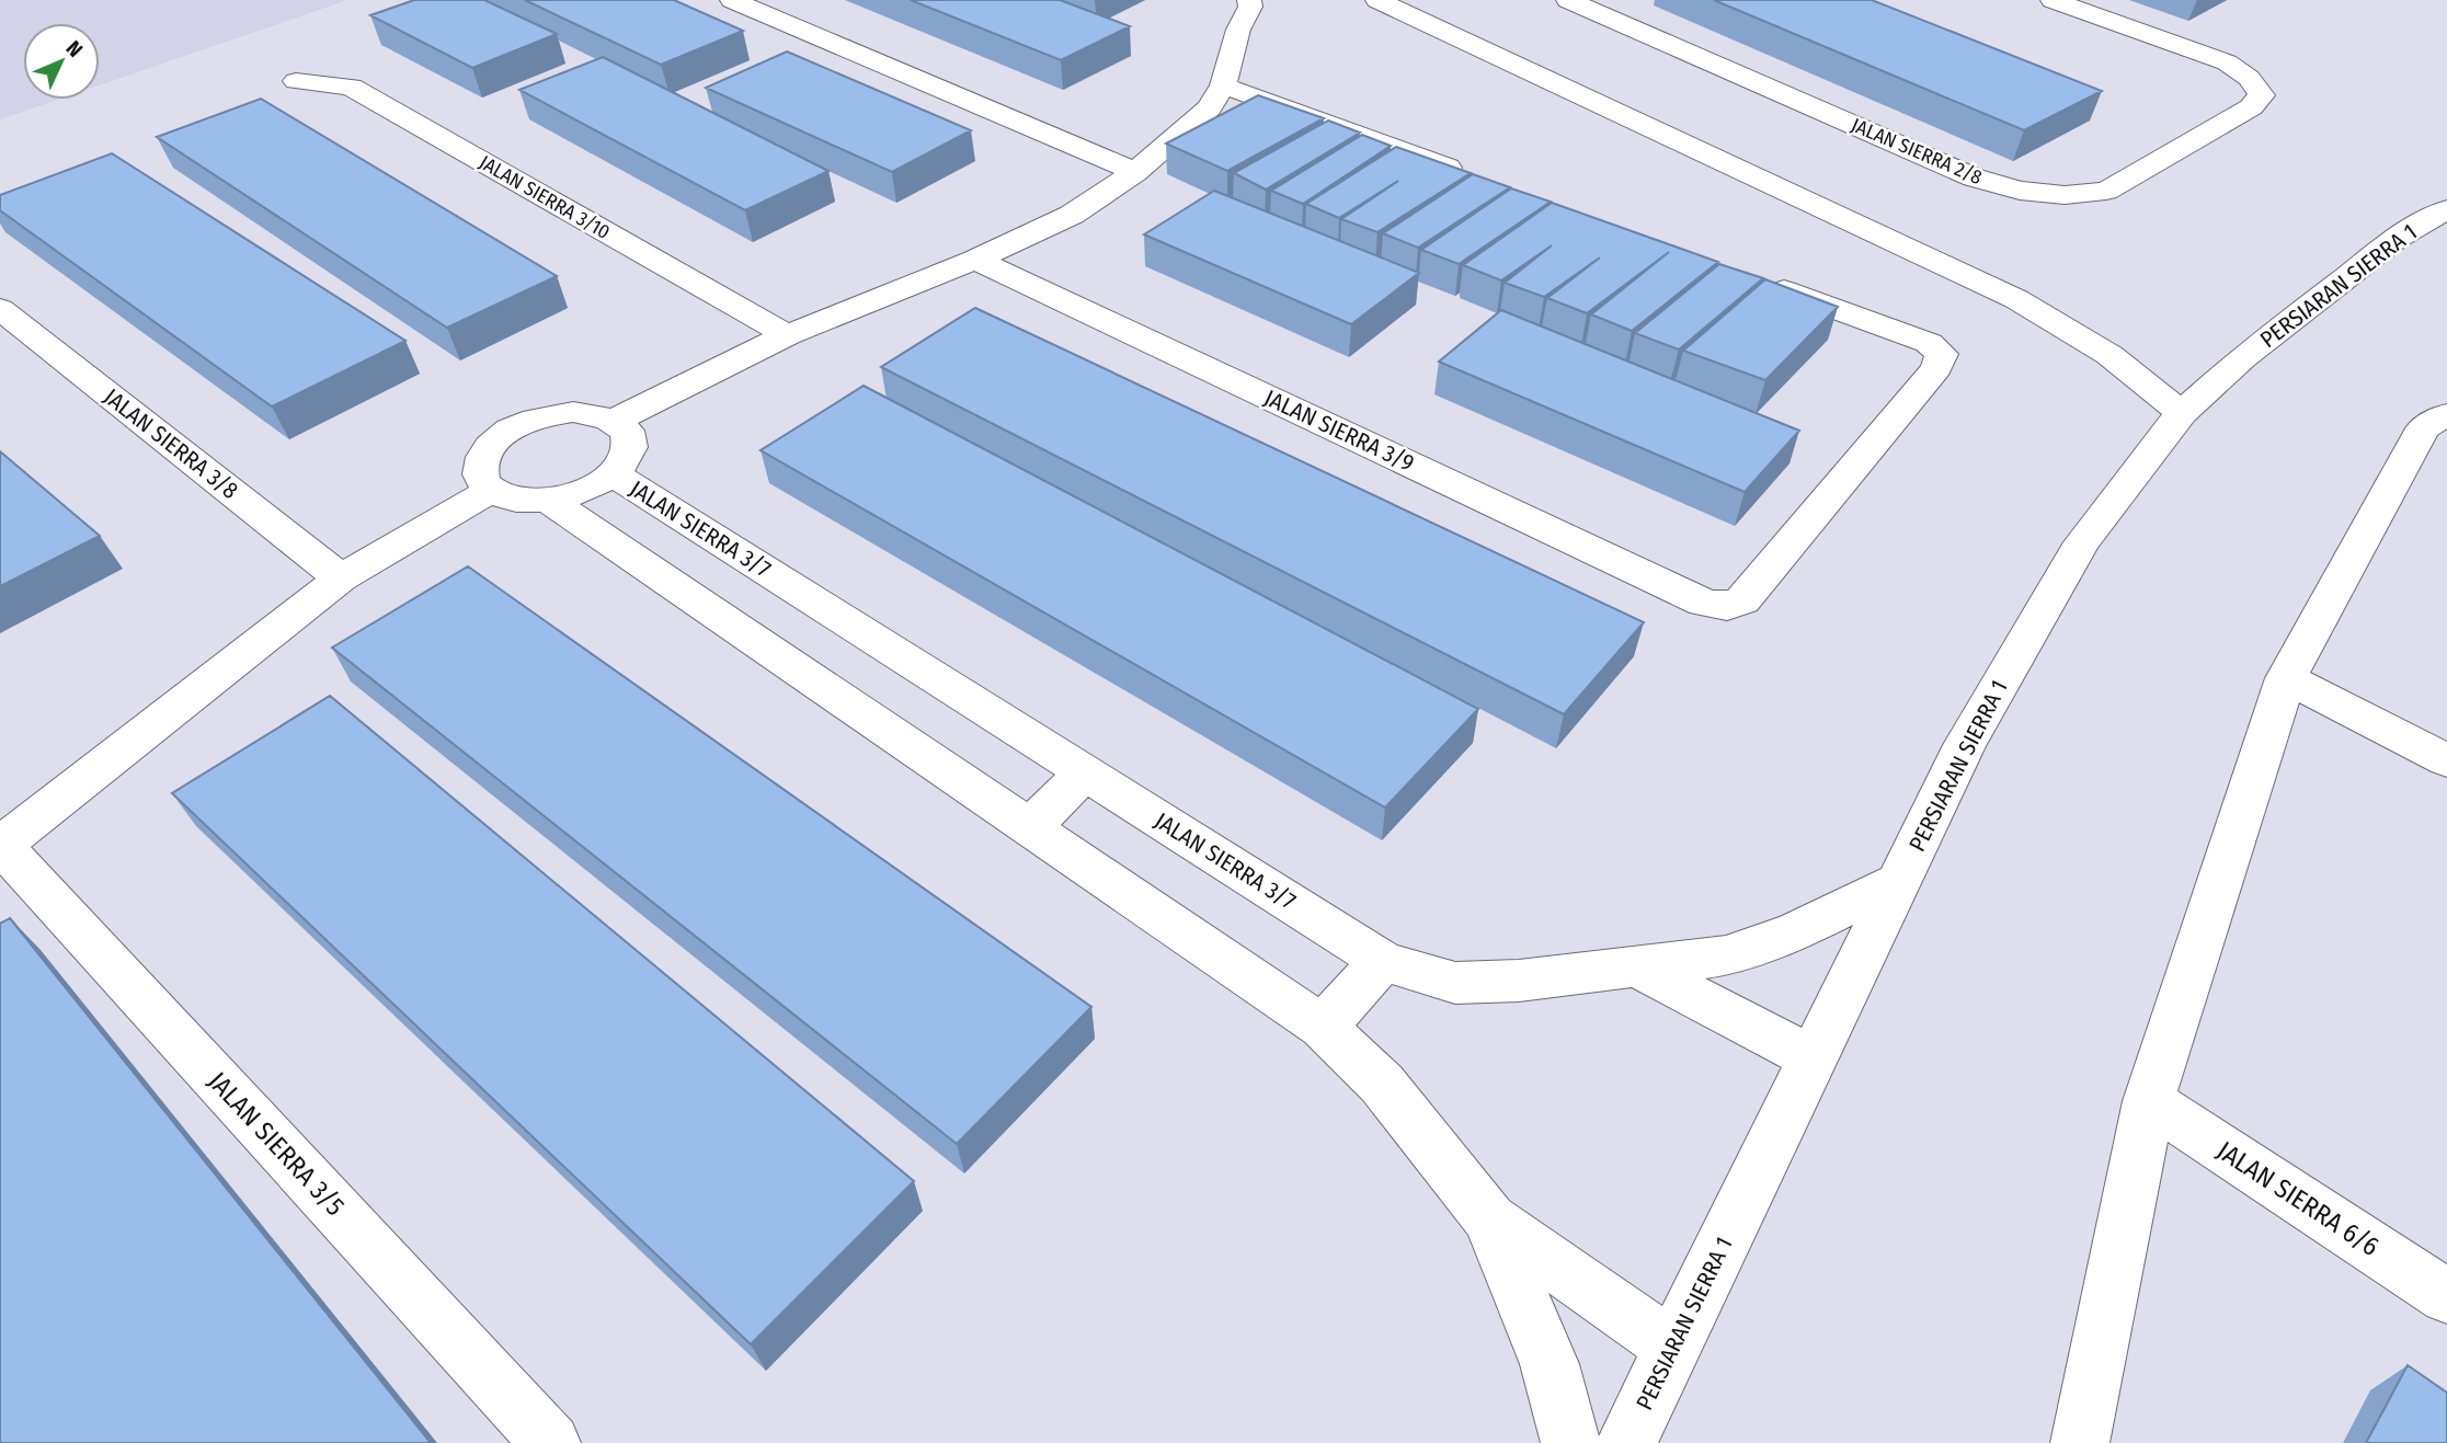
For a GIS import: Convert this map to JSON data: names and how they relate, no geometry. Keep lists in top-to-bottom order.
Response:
{
  "streets": {
    "street": [
      "JALAN SIERRA 2/8",
      "JALAN SIERRA 3/10",
      "PERSIARAN SIERRA 1",
      "JALAN SIERRA 3/9",
      "JALAN SIERRA 3/8",
      "JALAN SIERRA 3/7",
      "JALAN SIERRA 3/5",
      "JALAN SIERRA 6/6"
    ]
  },
  "crossings": [
    ["PERSIARAN SIERRA 1", "JALAN SIERRA 3/7"]
  ],
  "north": "top right"
}
